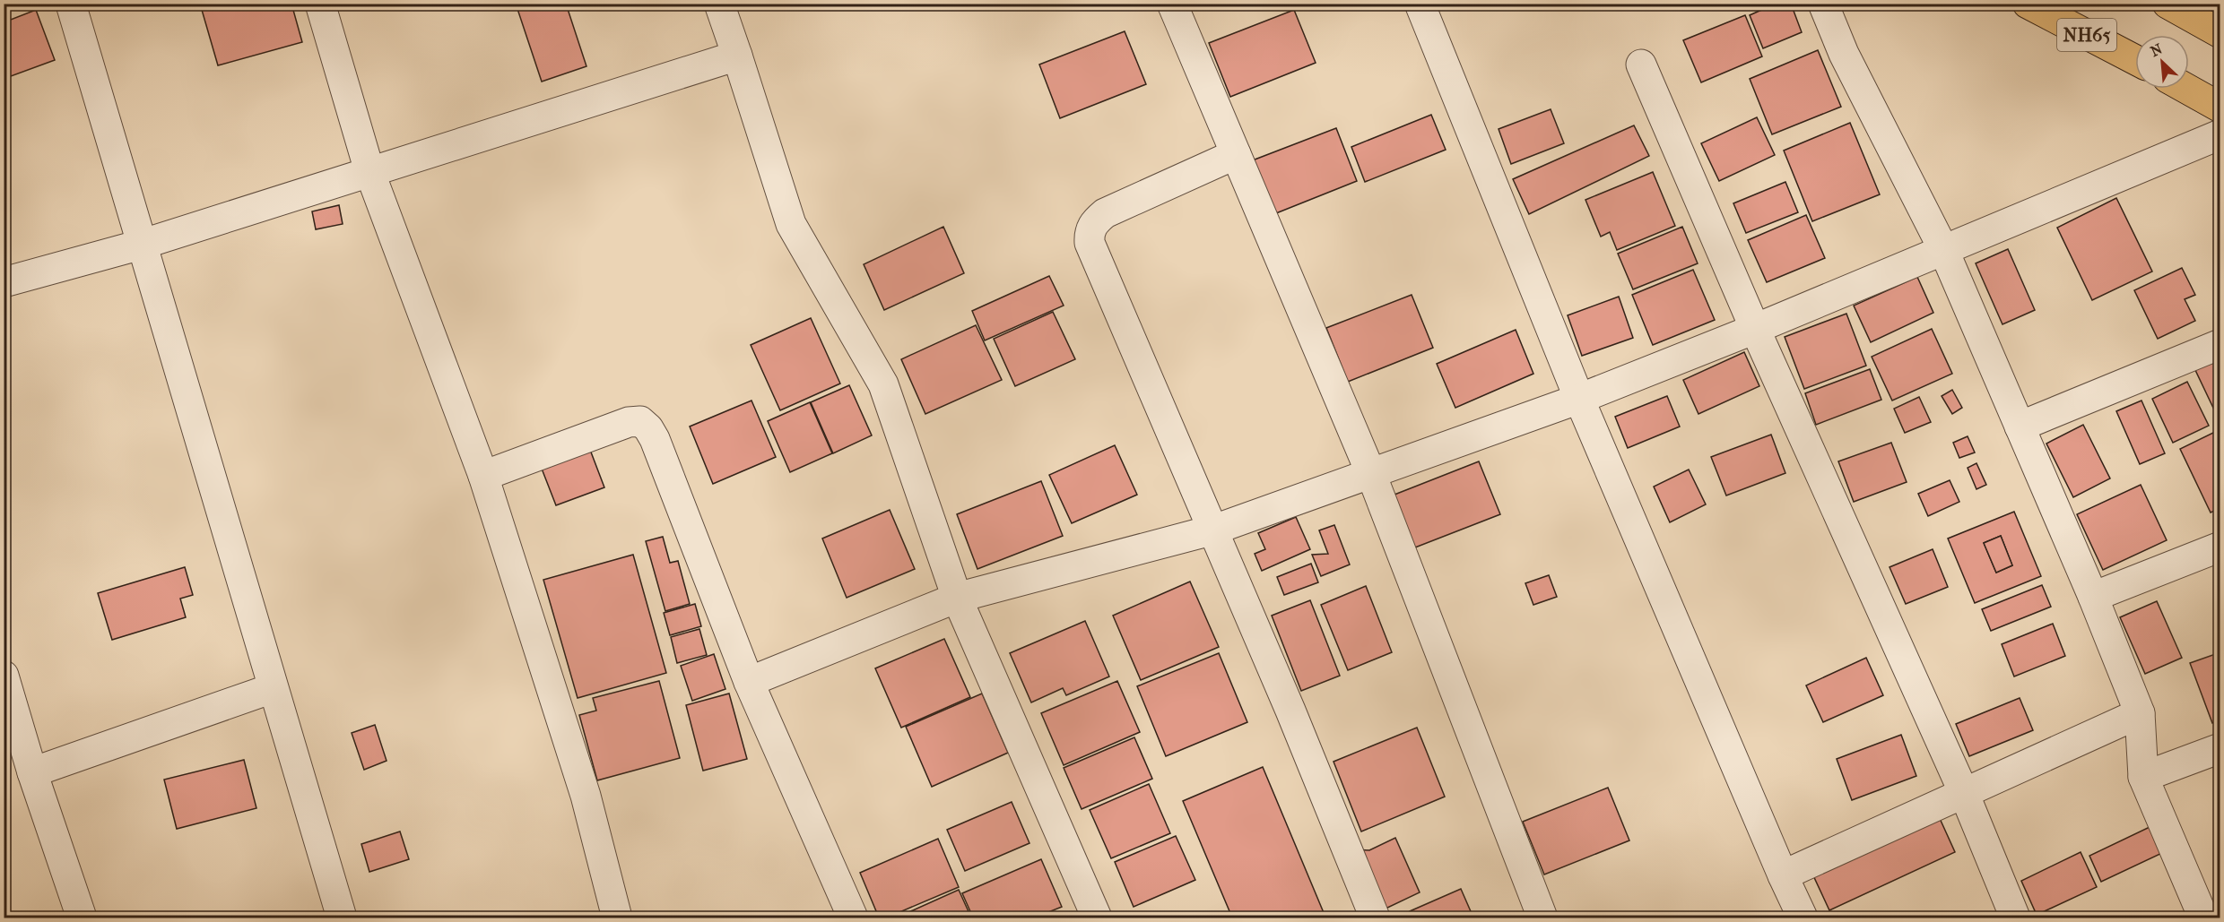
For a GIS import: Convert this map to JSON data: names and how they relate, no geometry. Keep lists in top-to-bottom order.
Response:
{
  "streets": {
    "highway": ["NH65"]
  },
  "north": "top left"
}
